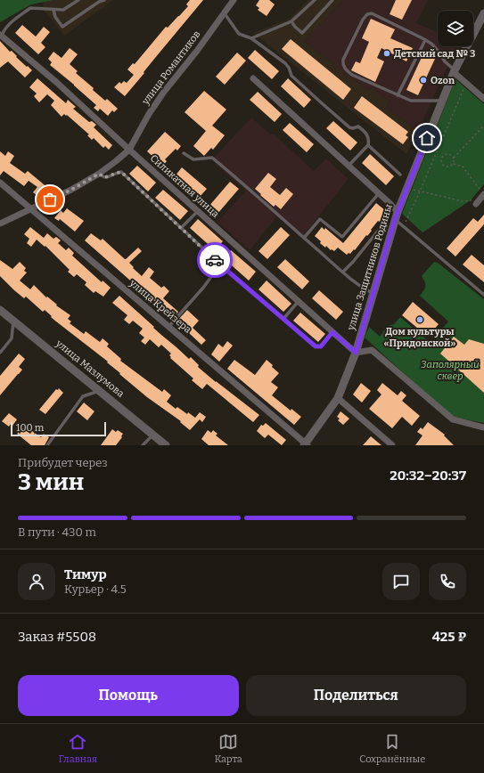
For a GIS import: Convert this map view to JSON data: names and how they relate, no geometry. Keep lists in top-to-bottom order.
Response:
{
  "streets": {
    "street": [
      "улица Романтиков",
      "Силикатная улица",
      "улица Защитников Родины",
      "улица Крейзера",
      "улица Мазлумова"
    ]
  },
  "crossings": [
    ["улица Романтиков", "Силикатная улица"],
    ["улица Романтиков", "улица Крейзера"],
    ["Силикатная улица", "улица Защитников Родины"],
    ["улица Защитников Родины", "улица Крейзера"]
  ],
  "parks": ["Заполярный сквер"],
  "places": ["Детский сад № 3", "Ozon", "Дом культуры «Придонской»"],
  "scale_bar": "100 m",
  "page": {
    "scale": "100 m",
    "heading": ["3 мин", "Прибудет через", "20:32–20:37"],
    "panel": [
      "Тимур",
      "Курьер · 4.5",
      "Заказ #5508",
      "425 ₽"
    ],
    "bar": "В пути · 430 m",
    "buttons": ["Помощь", "Поделиться"],
    "tabs": ["Главная", "Карта", "Сохранённые"]
  }
}
